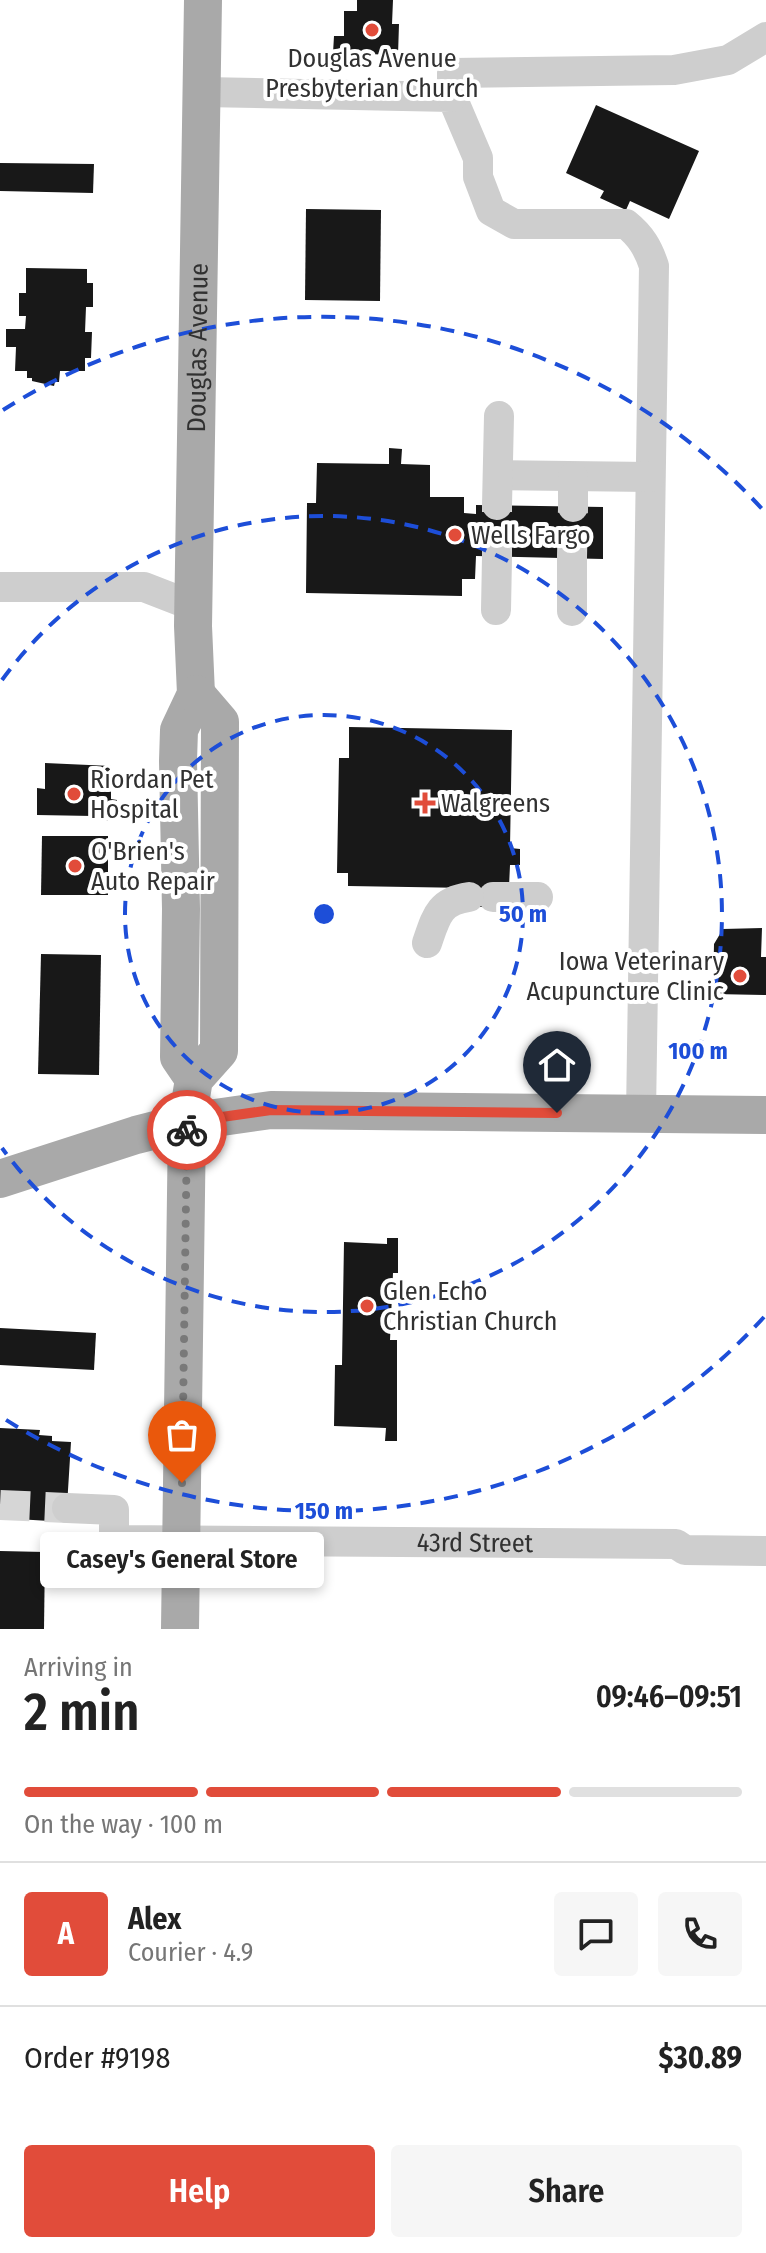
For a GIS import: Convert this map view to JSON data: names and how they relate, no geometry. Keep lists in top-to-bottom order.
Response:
{
  "streets": {
    "main road": ["Douglas Avenue"],
    "street": ["43rd Street"]
  },
  "crossings": [
    ["Douglas Avenue", "43rd Street"]
  ],
  "places": {
    "other": [
      "Douglas Avenue Presbyterian Church",
      "Wells Fargo",
      "Riordan Pet Hospital",
      "O'Brien's Auto Repair",
      "Iowa Veterinary Acupuncture Clinic",
      "Glen Echo Christian Church",
      "Casey's General Store"
    ],
    "health": ["Walgreens"]
  },
  "page": {
    "bubble": "Casey's General Store",
    "heading": ["2 min", "Arriving in", "09:46–09:51"],
    "panel": [
      "Alex",
      "Courier · 4.9",
      "Order #9198",
      "$30.89"
    ],
    "bar": "On the way · 100 m",
    "round": "A",
    "buttons": ["Help", "Share"]
  },
  "rings": ["50 m", "100 m", "150 m"]
}
